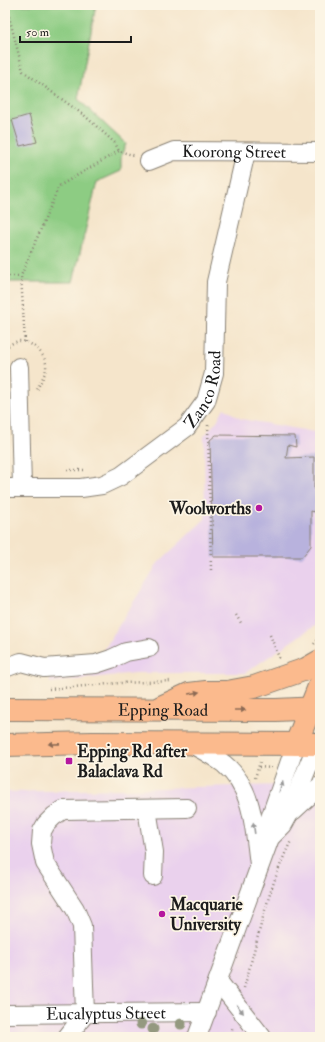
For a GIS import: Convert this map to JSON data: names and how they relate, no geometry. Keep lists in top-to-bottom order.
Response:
{
  "streets": {
    "main road": ["Epping Road"],
    "street": ["Koorong Street", "Zanco Road", "Eucalyptus Street"]
  },
  "crossings": [
    ["Koorong Street", "Zanco Road"]
  ],
  "places": {
    "other": ["Woolworths", "Macquarie University"],
    "transit": ["Epping Rd after Balaclava Rd"]
  },
  "scale_bar": "50 m"
}
